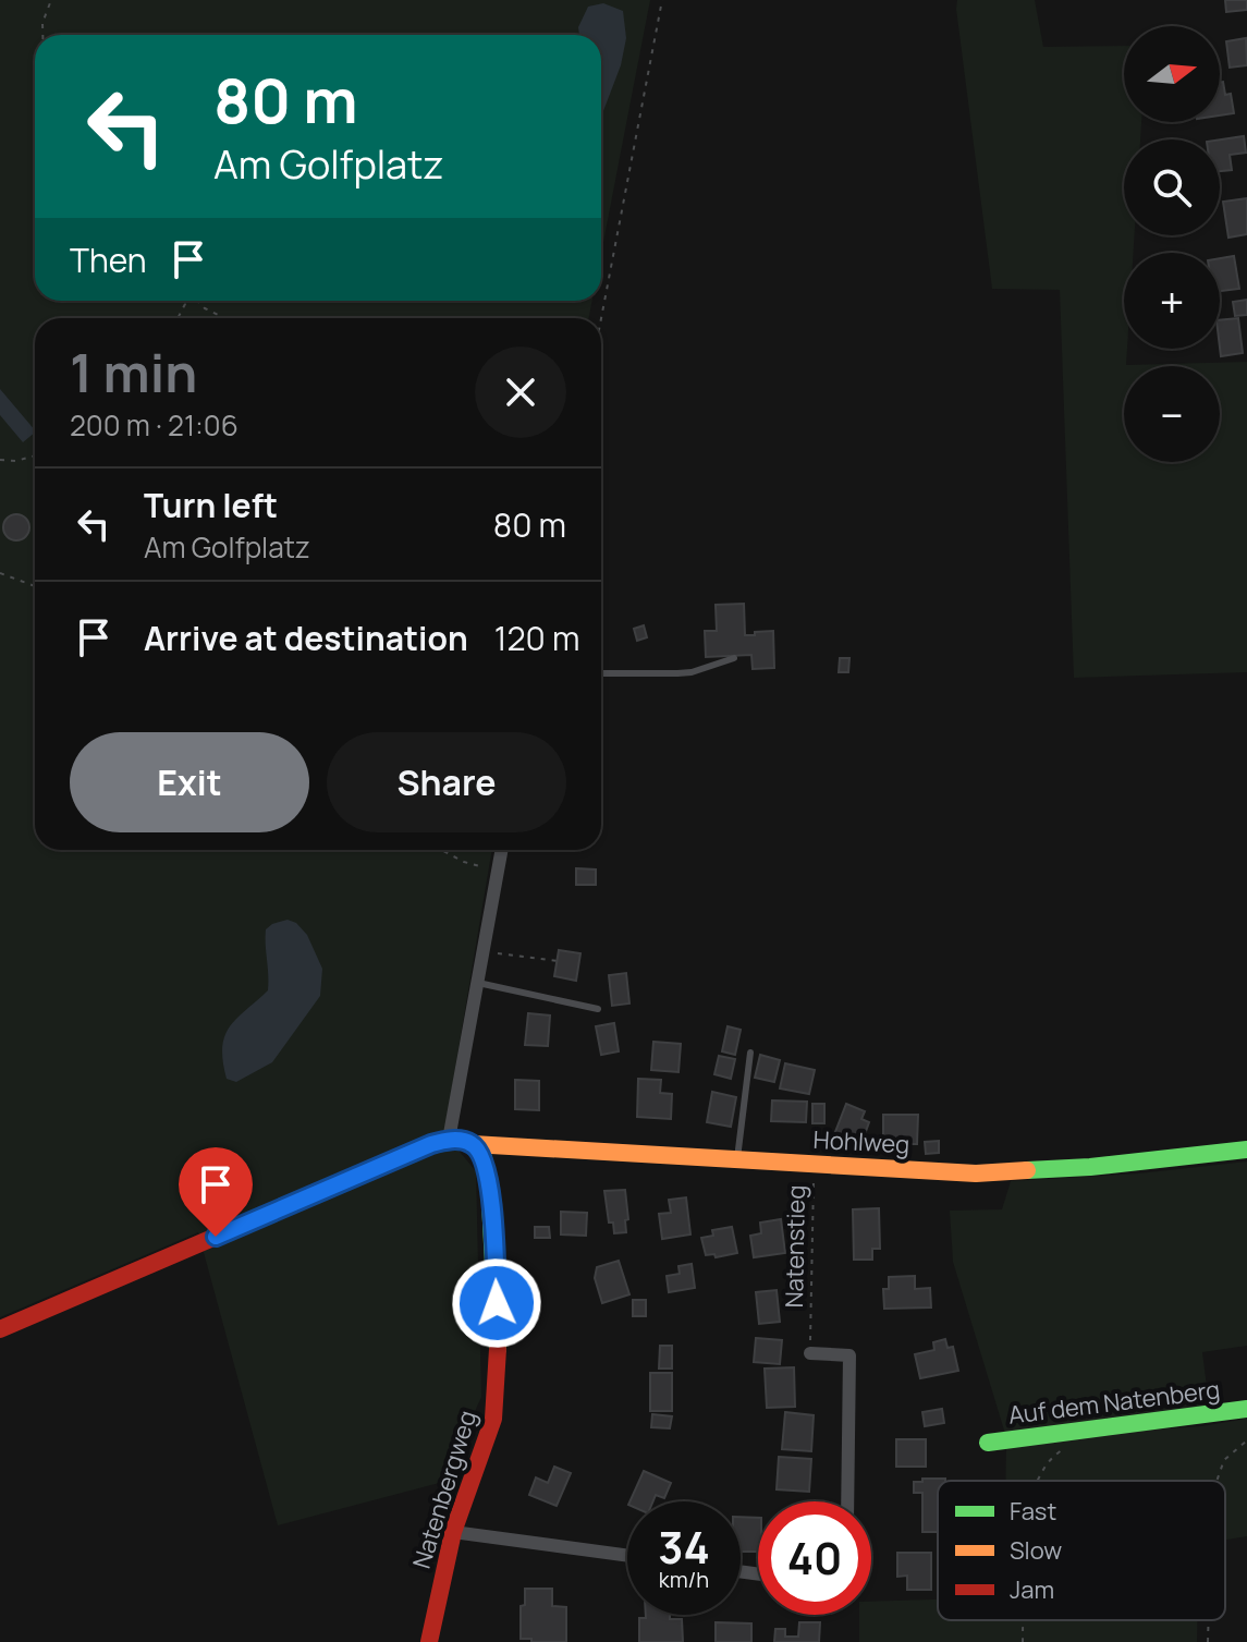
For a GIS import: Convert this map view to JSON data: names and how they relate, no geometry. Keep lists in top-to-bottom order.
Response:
{
  "streets": {
    "street": ["Hohlweg", "Auf dem Natenberg", "Natenbergweg"],
    "path": ["Natenstieg"]
  },
  "crossings": [
    ["Hohlweg", "Natenstieg"],
    ["Hohlweg", "Natenbergweg"]
  ],
  "legend": ["Fast", "Slow", "Jam"],
  "north": "right",
  "page": {
    "map_buttons": ["+", "−"],
    "turn": ["80 m", "Am Golfplatz"],
    "then": "Then",
    "heading": ["1 min", "200 m · 21:06"],
    "list": [
      {
        "name": "Turn left",
        "note": "Am Golfplatz",
        "value": "80 m"
      },
      {
        "name": "Arrive at destination",
        "value": "120 m"
      }
    ],
    "buttons": ["Exit", "Share"],
    "speed": "34 km/h",
    "limit": "40"
  }
}
